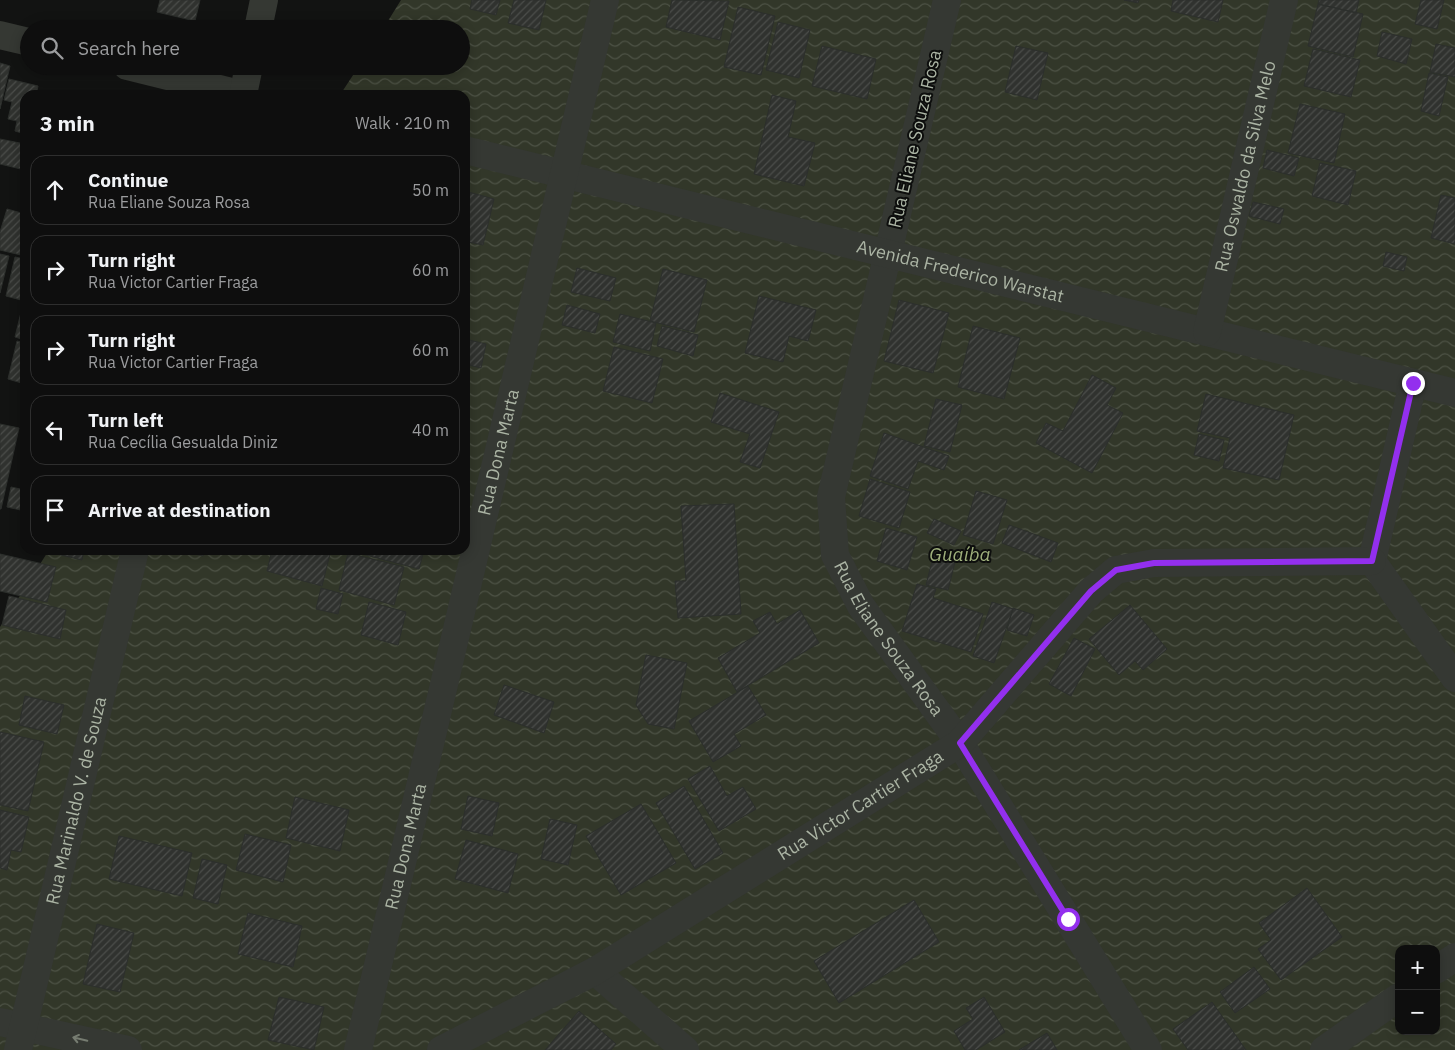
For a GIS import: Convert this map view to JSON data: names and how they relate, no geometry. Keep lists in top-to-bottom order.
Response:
{
  "streets": {
    "street": [
      "Rua Eliane Souza Rosa",
      "Rua Oswaldo da Silva Melo",
      "Avenida Frederico Warstat",
      "Rua Dona Marta",
      "Rua Marinaldo V. de Souza",
      "Rua Victor Cartier Fraga"
    ]
  },
  "crossings": [
    ["Rua Eliane Souza Rosa", "Avenida Frederico Warstat"],
    ["Rua Eliane Souza Rosa", "Rua Victor Cartier Fraga"],
    ["Rua Oswaldo da Silva Melo", "Avenida Frederico Warstat"],
    ["Avenida Frederico Warstat", "Rua Dona Marta"]
  ],
  "water": ["Guaíba"],
  "page": {
    "search": "Search here",
    "heading": ["3 min", "Walk · 210 m"],
    "list": [
      ["Continue", "Rua Eliane Souza Rosa", "50 m"],
      ["Turn right", "Rua Victor Cartier Fraga", "60 m"],
      ["Turn right", "Rua Victor Cartier Fraga", "60 m"],
      ["Turn left", "Rua Cecília Gesualda Diniz", "40 m"],
      "Arrive at destination"
    ],
    "map_buttons": ["+", "−"]
  }
}
